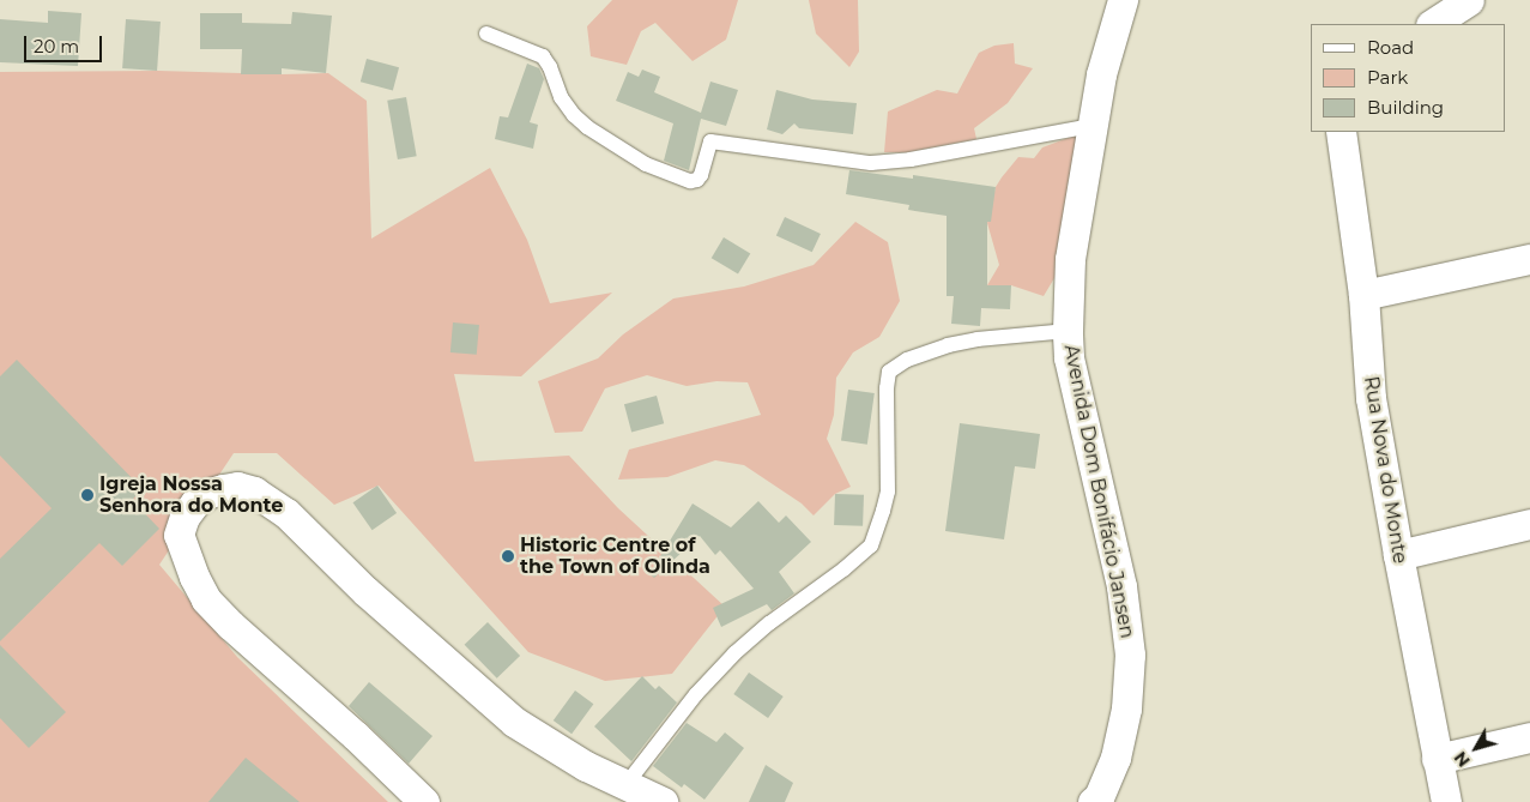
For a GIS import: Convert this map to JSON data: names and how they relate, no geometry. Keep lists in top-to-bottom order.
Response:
{
  "streets": {
    "street": ["Rua Nova do Monte", "Avenida Dom Bonifácio Jansen"]
  },
  "places": ["Igreja Nossa Senhora do Monte", "Historic Centre of the Town of Olinda"],
  "legend": ["Road", "Park", "Building"],
  "scale_bar": "20 m",
  "north": "bottom left"
}
